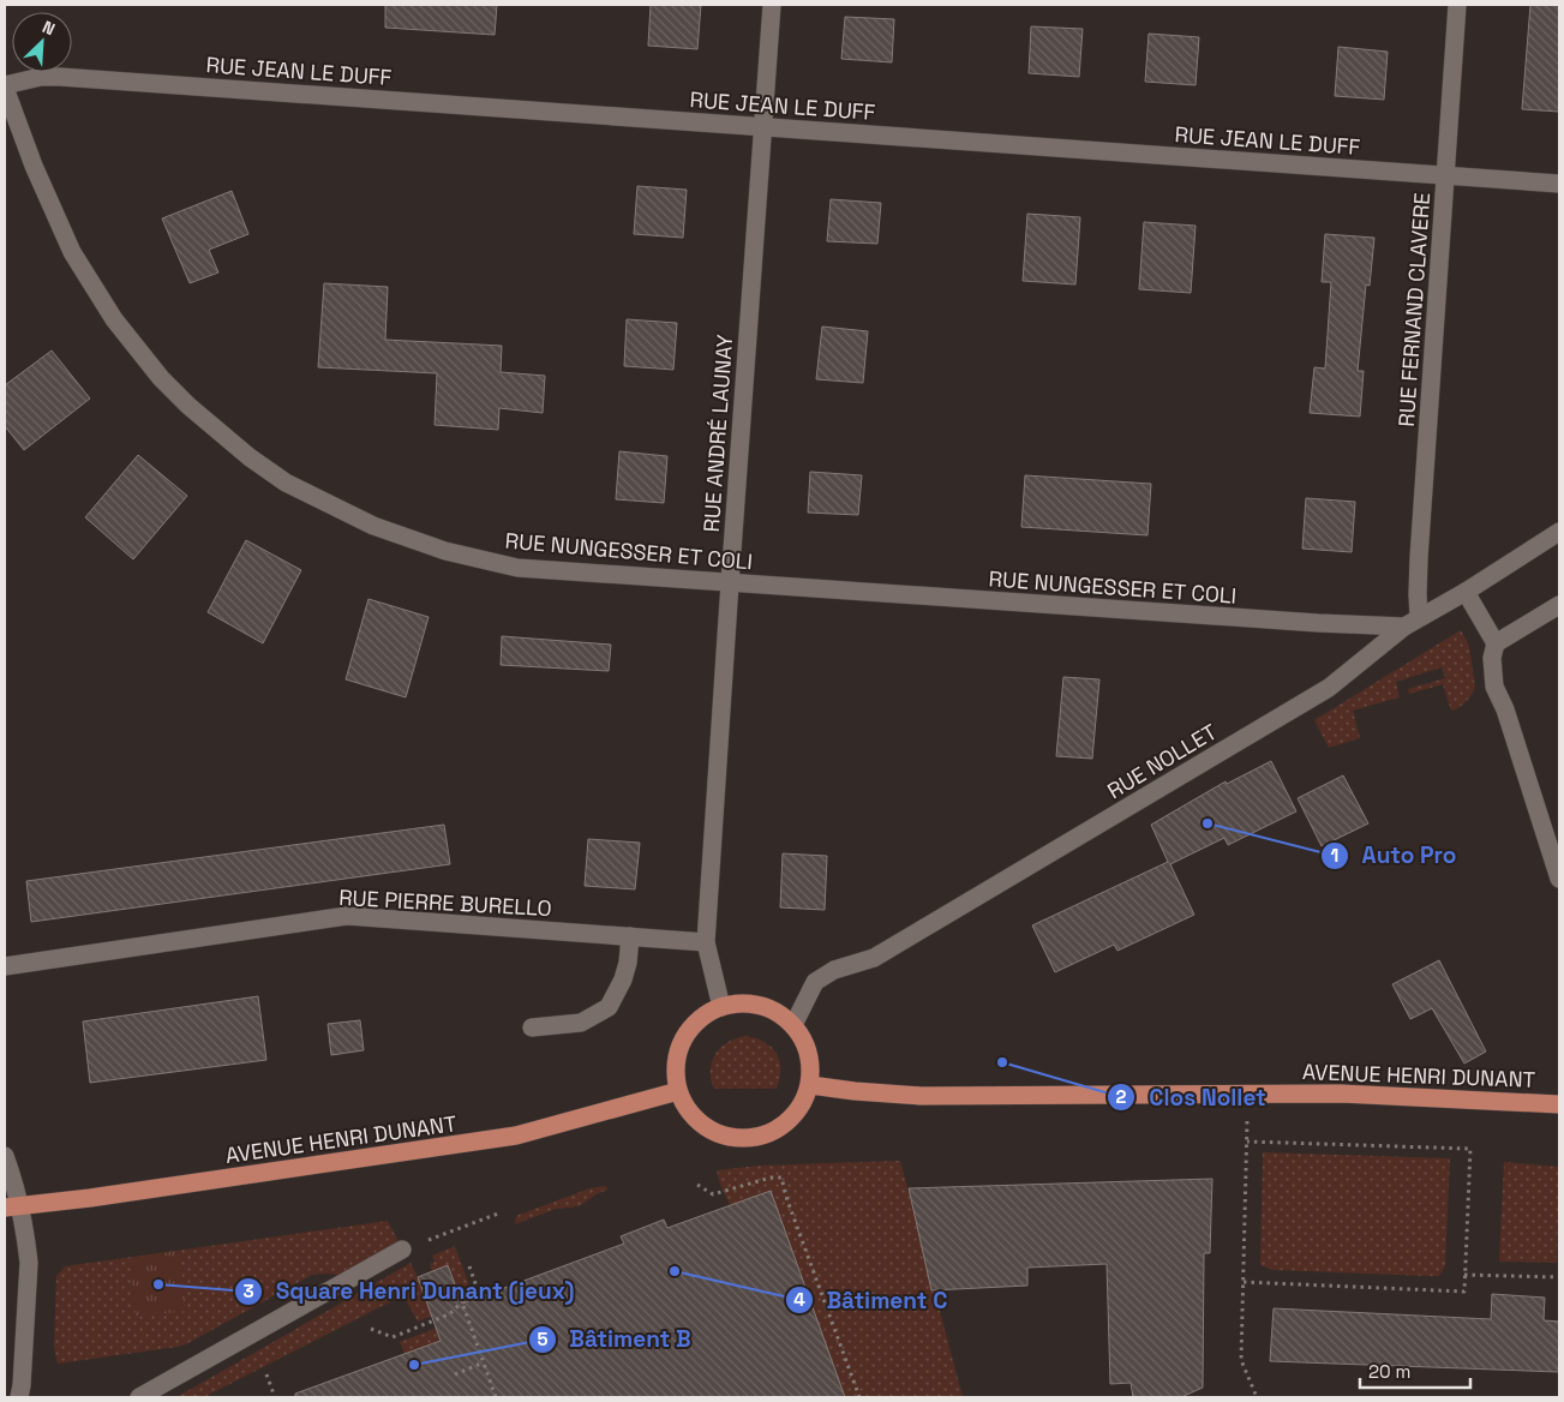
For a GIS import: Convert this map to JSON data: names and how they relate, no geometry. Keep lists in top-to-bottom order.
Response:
{
  "streets": {
    "main road": ["AVENUE HENRI DUNANT"],
    "street": [
      "RUE JEAN LE DUFF",
      "RUE FERNAND CLAVERE",
      "RUE ANDRÉ LAUNAY",
      "RUE NUNGESSER ET COLI",
      "RUE NOLLET",
      "RUE PIERRE BURELLO"
    ]
  },
  "crossings": [
    ["RUE JEAN LE DUFF", "RUE FERNAND CLAVERE"],
    ["RUE JEAN LE DUFF", "RUE ANDRÉ LAUNAY"],
    ["RUE JEAN LE DUFF", "RUE NUNGESSER ET COLI"],
    ["RUE FERNAND CLAVERE", "RUE NUNGESSER ET COLI"],
    ["RUE FERNAND CLAVERE", "RUE NOLLET"],
    ["RUE ANDRÉ LAUNAY", "RUE NUNGESSER ET COLI"],
    ["RUE ANDRÉ LAUNAY", "RUE NOLLET"],
    ["RUE ANDRÉ LAUNAY", "RUE PIERRE BURELLO"],
    ["RUE ANDRÉ LAUNAY", "AVENUE HENRI DUNANT"],
    ["RUE NUNGESSER ET COLI", "RUE NOLLET"],
    ["RUE NOLLET", "AVENUE HENRI DUNANT"]
  ],
  "places": [
    "Auto Pro",
    "Clos Nollet",
    "Bâtiment C",
    "Square Henri Dunant (jeux)",
    "Bâtiment B"
  ],
  "scale_bar": "20 m",
  "north": "top right"
}
